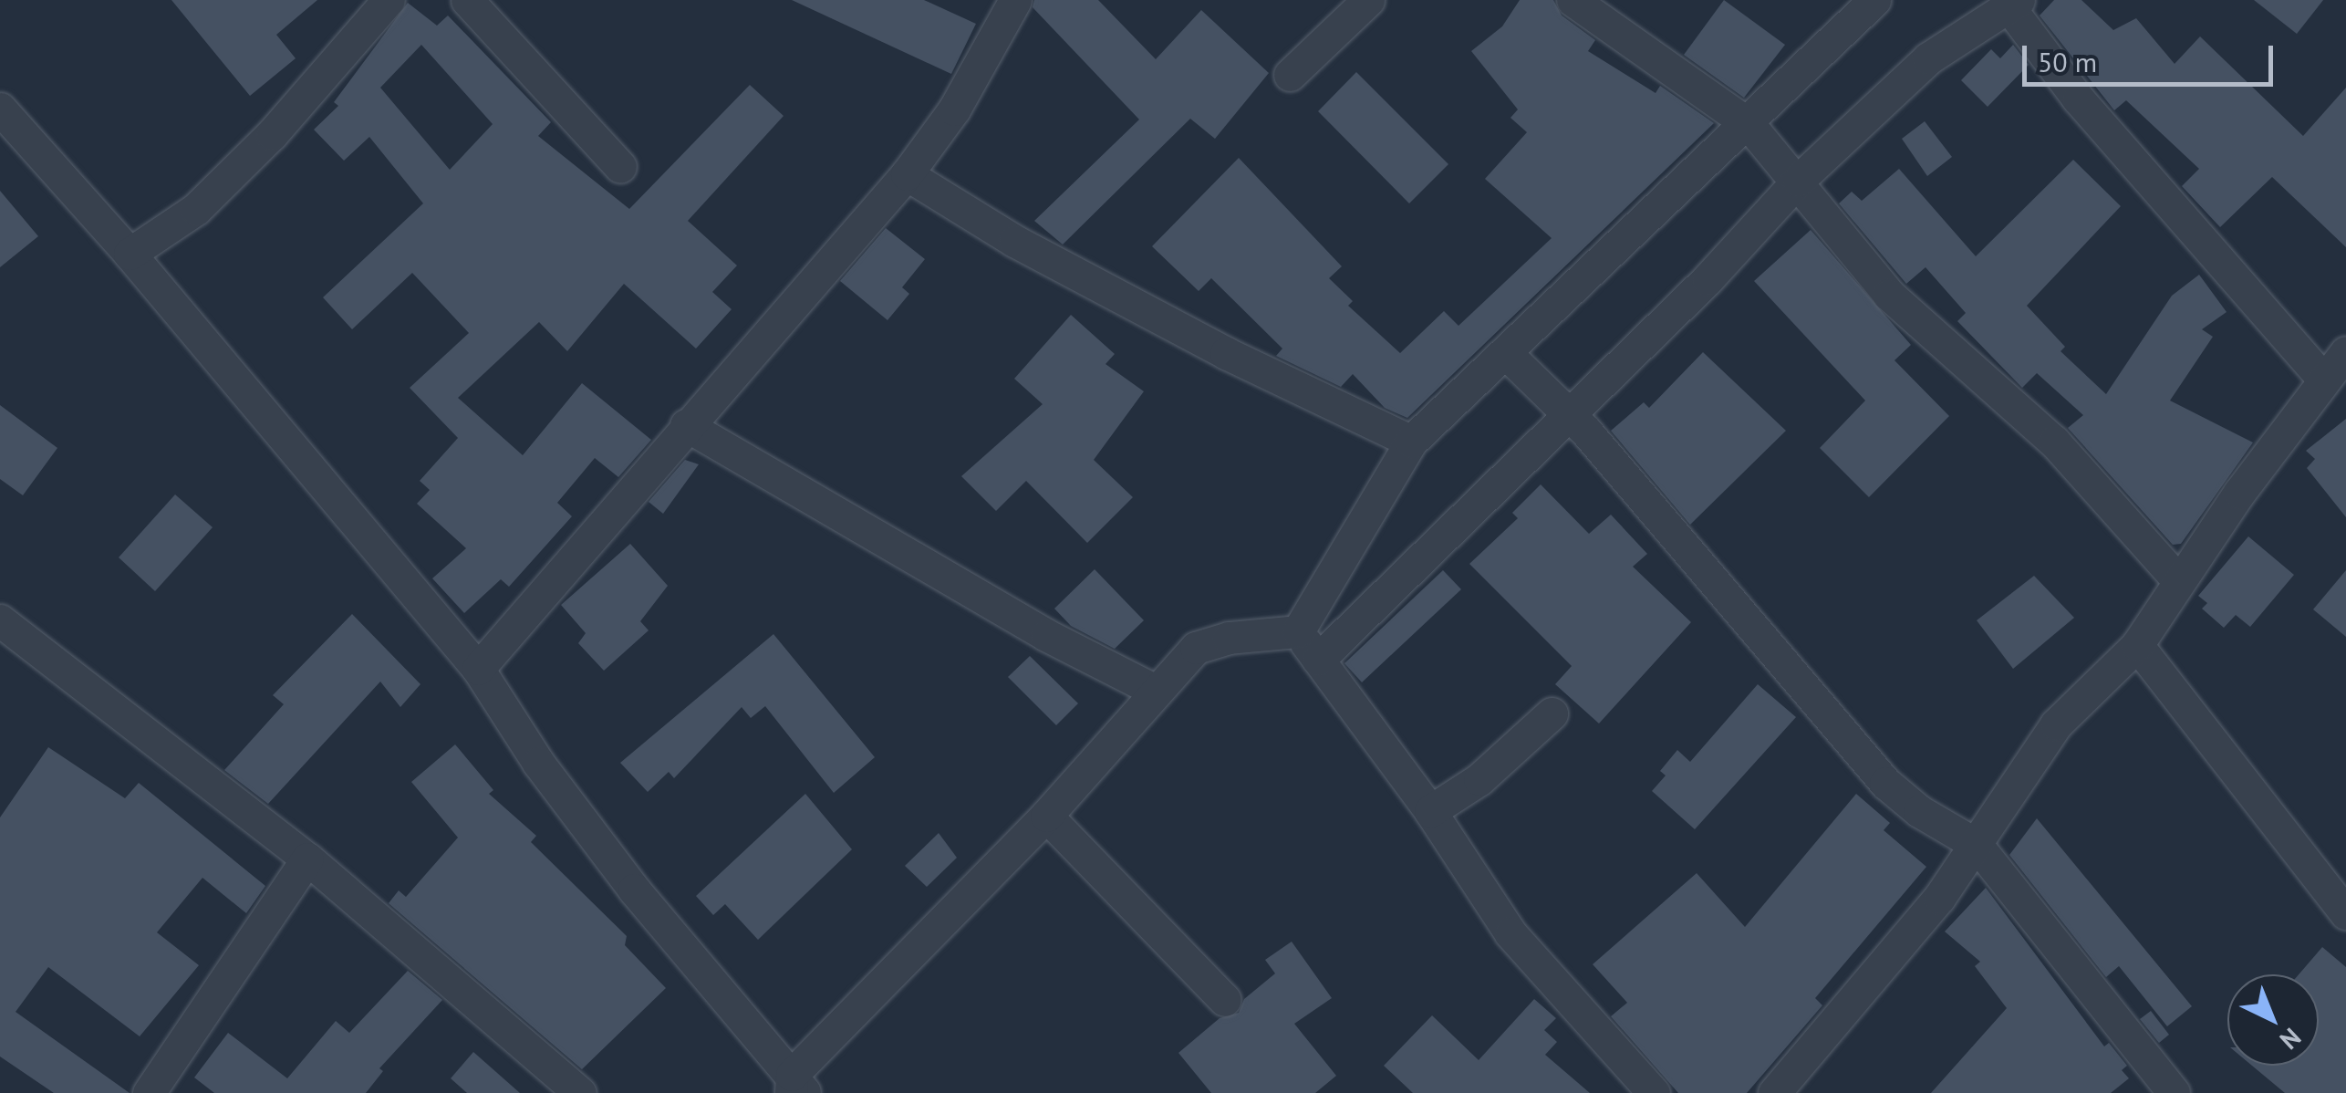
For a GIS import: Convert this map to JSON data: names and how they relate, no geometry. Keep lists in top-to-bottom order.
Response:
{
  "scale_bar": "50 m",
  "north": "bottom right"
}
